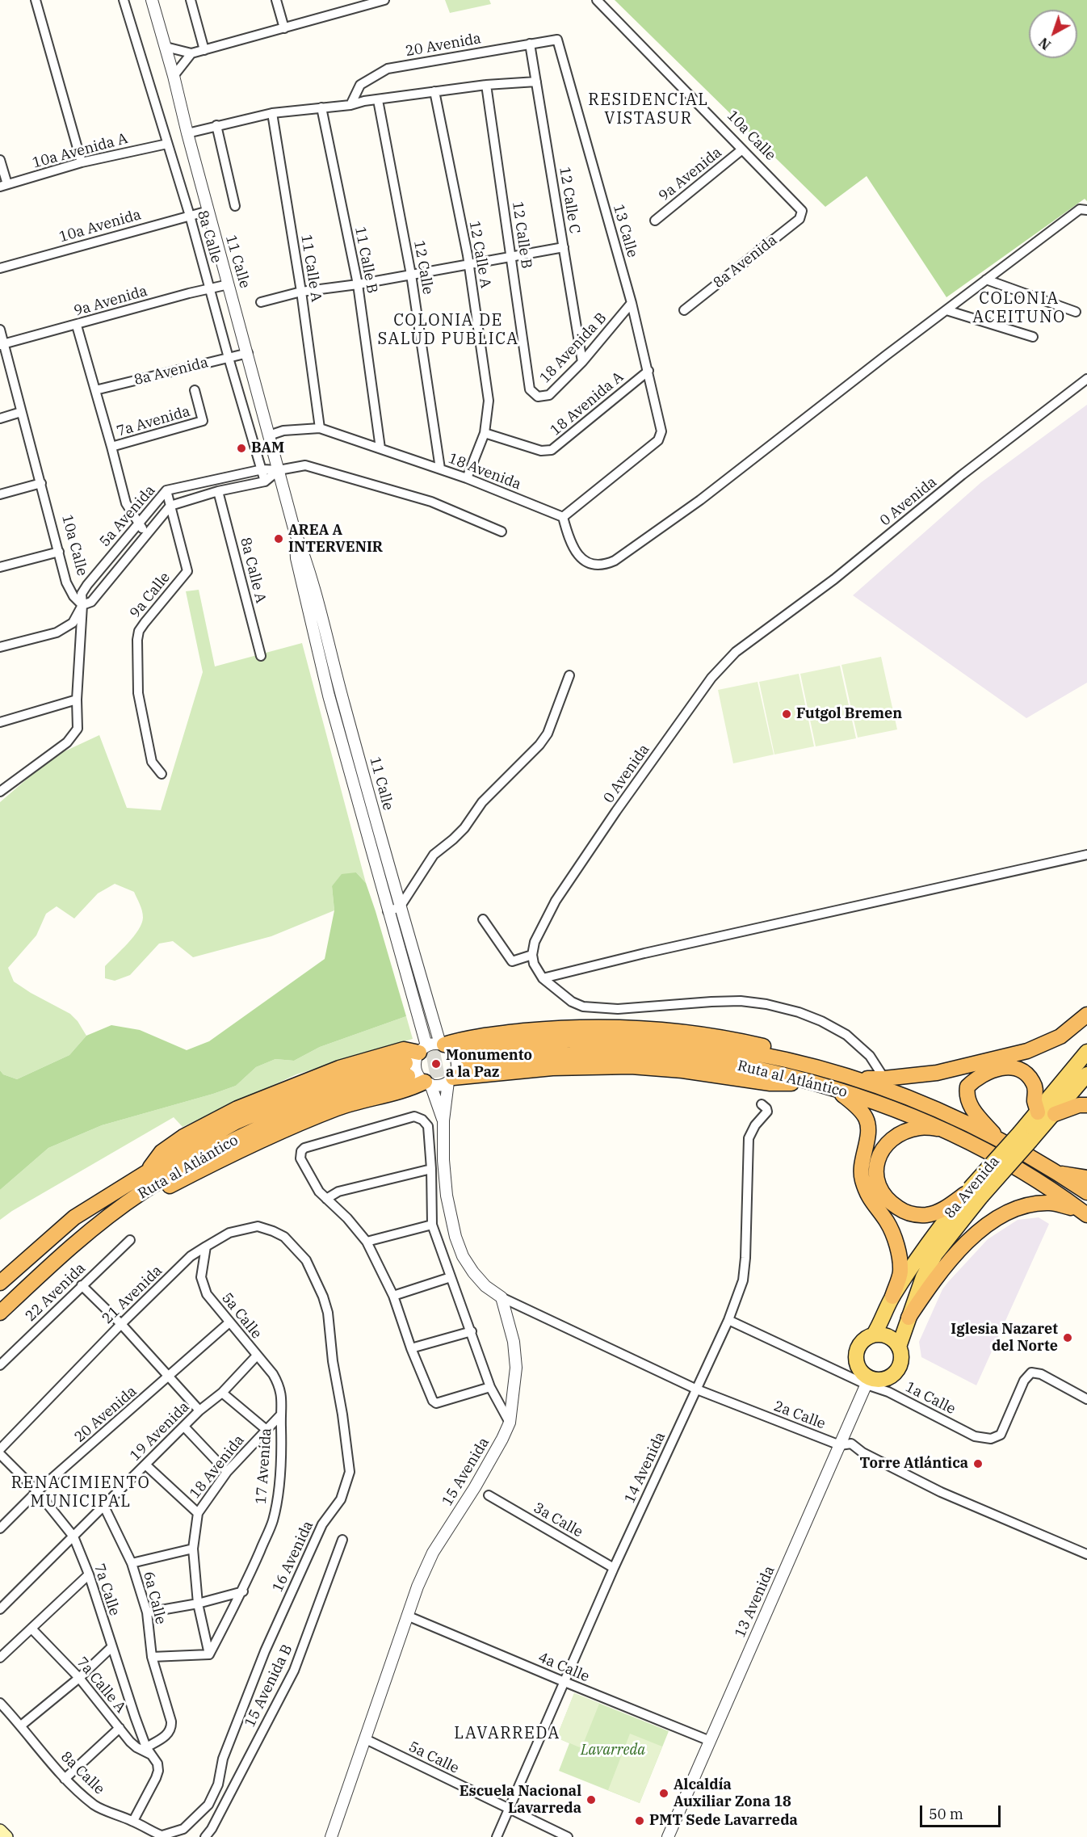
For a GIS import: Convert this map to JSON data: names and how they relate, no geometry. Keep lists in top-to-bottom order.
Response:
{
  "streets": {
    "highway": ["Ruta al Atlántico"],
    "main road": ["8a Avenida"],
    "street": [
      "20 Avenida",
      "10a Calle",
      "10a Avenida A",
      "9a Avenida",
      "12 Calle C",
      "10a Avenida",
      "13 Calle",
      "12 Calle B",
      "8a Calle",
      "12 Calle A",
      "11 Calle B",
      "11 Calle",
      "12 Calle",
      "11 Calle A",
      "18 Avenida B",
      "18 Avenida A",
      "7a Avenida",
      "18 Avenida",
      "0 Avenida",
      "5a Avenida",
      "8a Calle A",
      "9a Calle",
      "22 Avenida",
      "21 Avenida",
      "5a Calle",
      "1a Calle",
      "2a Calle",
      "19 Avenida",
      "17 Avenida",
      "14 Avenida",
      "15 Avenida",
      "3a Calle",
      "16 Avenida",
      "7a Calle",
      "6a Calle",
      "13 Avenida",
      "4a Calle",
      "7a Calle A",
      "15 Avenida B"
    ]
  },
  "crossings": [
    ["20 Avenida", "12 Calle C"],
    ["20 Avenida", "13 Calle"],
    ["20 Avenida", "5a Calle"],
    ["20 Avenida", "7a Calle"],
    ["10a Calle", "9a Avenida"],
    ["10a Calle", "8a Avenida"],
    ["10a Calle", "5a Avenida"],
    ["10a Avenida A", "8a Calle"],
    ["9a Avenida", "8a Calle"],
    ["9a Avenida", "11 Calle"],
    ["12 Calle C", "18 Avenida B"],
    ["10a Avenida", "8a Calle"],
    ["10a Avenida", "11 Calle"],
    ["13 Calle", "18 Avenida B"],
    ["13 Calle", "18 Avenida A"],
    ["13 Calle", "18 Avenida"],
    ["12 Calle B", "18 Avenida B"],
    ["8a Calle", "8a Avenida"],
    ["8a Calle", "5a Avenida"],
    ["8a Calle", "16 Avenida"],
    ["12 Calle A", "18 Avenida A"],
    ["12 Calle A", "18 Avenida"],
    ["11 Calle B", "18 Avenida"],
    ["11 Calle", "8a Avenida"],
    ["11 Calle", "18 Avenida"],
    ["11 Calle", "5a Avenida"],
    ["8a Avenida", "1a Calle"],
    ["8a Avenida", "13 Avenida"],
    ["12 Calle", "18 Avenida"],
    ["11 Calle A", "18 Avenida"],
    ["18 Avenida", "17 Avenida"],
    ["5a Avenida", "8a Calle A"],
    ["5a Avenida", "9a Calle"],
    ["21 Avenida", "5a Calle"],
    ["21 Avenida", "16 Avenida"],
    ["5a Calle", "19 Avenida"],
    ["5a Calle", "17 Avenida"],
    ["5a Calle", "14 Avenida"],
    ["5a Calle", "15 Avenida"],
    ["1a Calle", "14 Avenida"],
    ["1a Calle", "13 Avenida"],
    ["2a Calle", "14 Avenida"],
    ["2a Calle", "15 Avenida"],
    ["2a Calle", "13 Avenida"],
    ["19 Avenida", "7a Calle"],
    ["19 Avenida", "6a Calle"],
    ["14 Avenida", "3a Calle"],
    ["14 Avenida", "4a Calle"],
    ["15 Avenida", "4a Calle"],
    ["7a Calle", "6a Calle"],
    ["7a Calle", "7a Calle A"],
    ["6a Calle", "7a Calle A"],
    ["13 Avenida", "4a Calle"]
  ],
  "districts": [
    "RESIDENCIAL VISTASUR",
    "COLONIA ACEITUNO",
    "COLONIA DE SALUD PUBLICA",
    "RENACIMIENTO MUNICIPAL",
    "LAVARREDA"
  ],
  "parks": ["Lavarreda"],
  "places": [
    "BAM",
    "AREA A INTERVENIR",
    "Futgol Bremen",
    "Monumento a la Paz",
    "Iglesia Nazaret del Norte",
    "Torre Atlántica",
    "Alcaldía Auxiliar Zona 18",
    "Escuela Nacional Lavarreda",
    "PMT Sede Lavarreda"
  ],
  "scale_bar": "50 m",
  "north": "bottom left"
}
